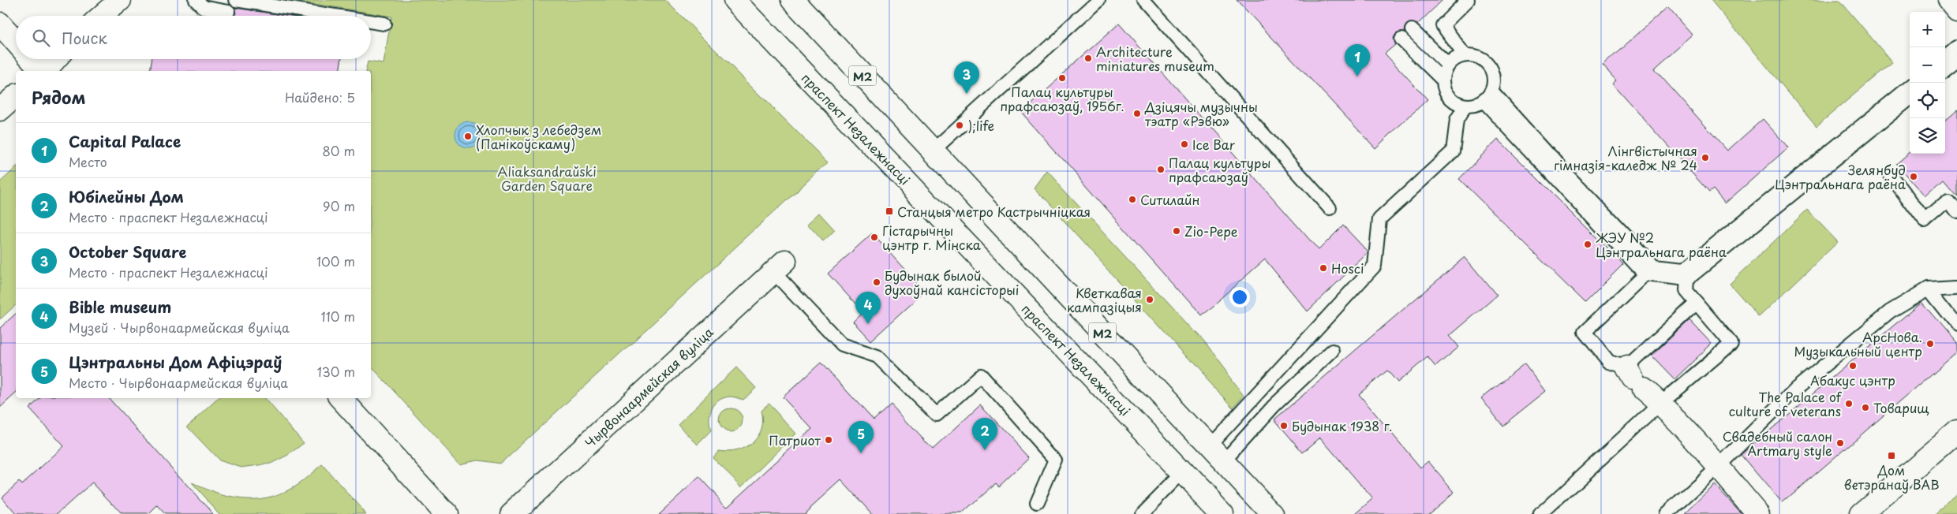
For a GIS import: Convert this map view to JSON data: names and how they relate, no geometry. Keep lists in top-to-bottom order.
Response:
{
  "streets": {
    "main road": ["М2", "праспект Незалежнасці", "Чырвонаармейская вуліца"]
  },
  "parks": ["Aliaksandraŭski Garden Square"],
  "places": {
    "other": [
      "Architecture miniatures museum",
      "Палац культуры прафсаюзаў, 1956г.",
      "Дзіцячы музычны тэатр «Рэвю»",
      ");life",
      "Хлопчык з лебедзем (Панікоўскаму)",
      "Ice Bar",
      "Лінгвістычная гімназія-каледж № 24",
      "Палац культуры прафсаюзаў",
      "Зелянбуд Цэнтральнага раёна",
      "Ситилайн",
      "Zio-Pepe",
      "Гістарычны цэнтр г. Мінска",
      "ЖЭУ №2 Цэнтральнага раёна",
      "Hosci",
      "Будынак былой духоўнай кансісторыі",
      "Кветкавая кампазіцыя",
      "АрсНова. Музыкальный центр",
      "Абакус цэнтр",
      "The Palace of culture of veterans",
      "Товарищ",
      "Будынак 1938 г.",
      "Патриот",
      "Свадебный салон Artmary style"
    ],
    "transit": ["Станцыя метро Кастрычніцкая", "Дом ветэранаў ВАВ"]
  },
  "page": {
    "map_buttons": ["+", "−"],
    "search": "Поиск",
    "pins": [
      "1",
      "3",
      "4",
      "2",
      "5"
    ],
    "heading": ["Рядом", "Найдено: 5"],
    "list": [
      {
        "mark": "1",
        "name": "Capital Palace",
        "note": "Место",
        "value": "80 m"
      },
      {
        "mark": "2",
        "name": "Юбілейны Дом",
        "note": "Место · праспект Незалежнасці",
        "value": "90 m"
      },
      {
        "mark": "3",
        "name": "October Square",
        "note": "Место · праспект Незалежнасці",
        "value": "100 m"
      },
      {
        "mark": "4",
        "name": "Bible museum",
        "note": "Музей · Чырвонаармейская вуліца",
        "value": "110 m"
      },
      {
        "mark": "5",
        "name": "Цэнтральны Дом Афіцэраў",
        "note": "Место · Чырвонаармейская вуліца",
        "value": "130 m"
      }
    ]
  }
}
